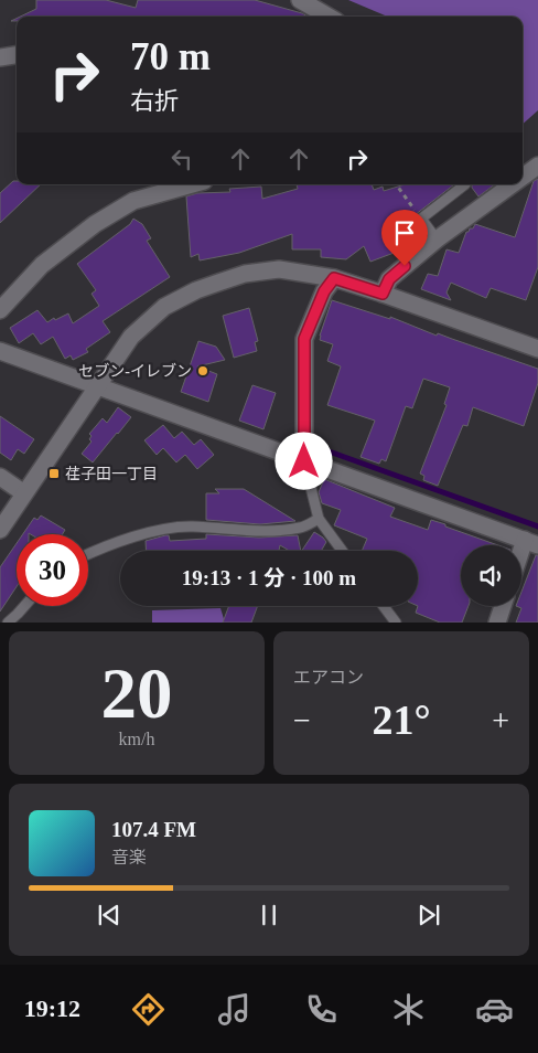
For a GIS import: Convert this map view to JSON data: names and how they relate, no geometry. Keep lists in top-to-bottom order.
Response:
{
  "places": {
    "other": ["セブン-イレブン"],
    "transit": ["荏子田一丁目"]
  },
  "page": {
    "turn": ["70 m", "右折"],
    "limit": "30",
    "trip": "19:13 · 1 分 · 100 m",
    "tile": [
      ["20", "km/h"],
      "エアコン"
    ],
    "heat": ["−", "21°", "+"],
    "song": ["107.4 FM", "音楽"],
    "tabs": "19:12"
  }
}
